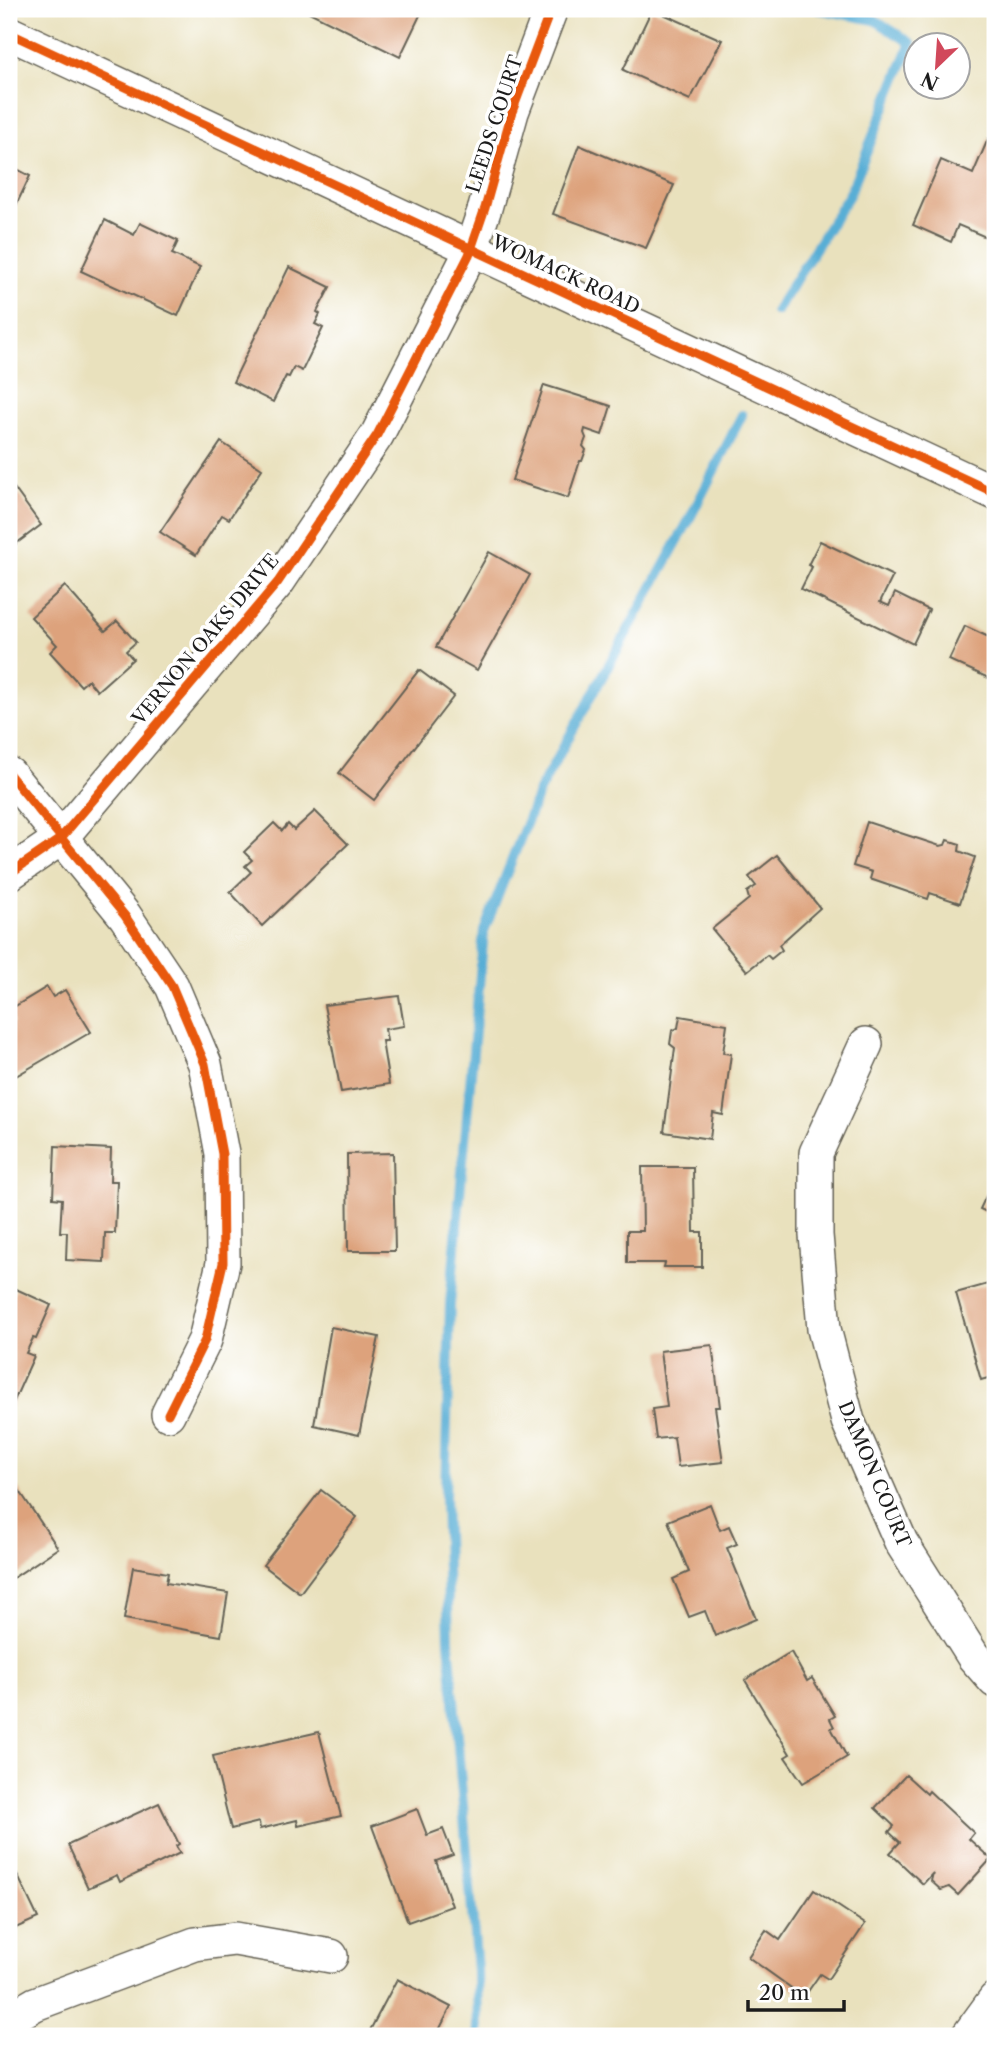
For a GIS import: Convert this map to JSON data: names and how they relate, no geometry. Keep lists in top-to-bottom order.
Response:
{
  "streets": {
    "street": [
      "LEEDS COURT",
      "WOMACK ROAD",
      "VERNON OAKS DRIVE",
      "DAMON COURT"
    ]
  },
  "crossings": [
    ["LEEDS COURT", "WOMACK ROAD"],
    ["LEEDS COURT", "VERNON OAKS DRIVE"],
    ["WOMACK ROAD", "VERNON OAKS DRIVE"]
  ],
  "scale_bar": "20 m",
  "north": "bottom left"
}
